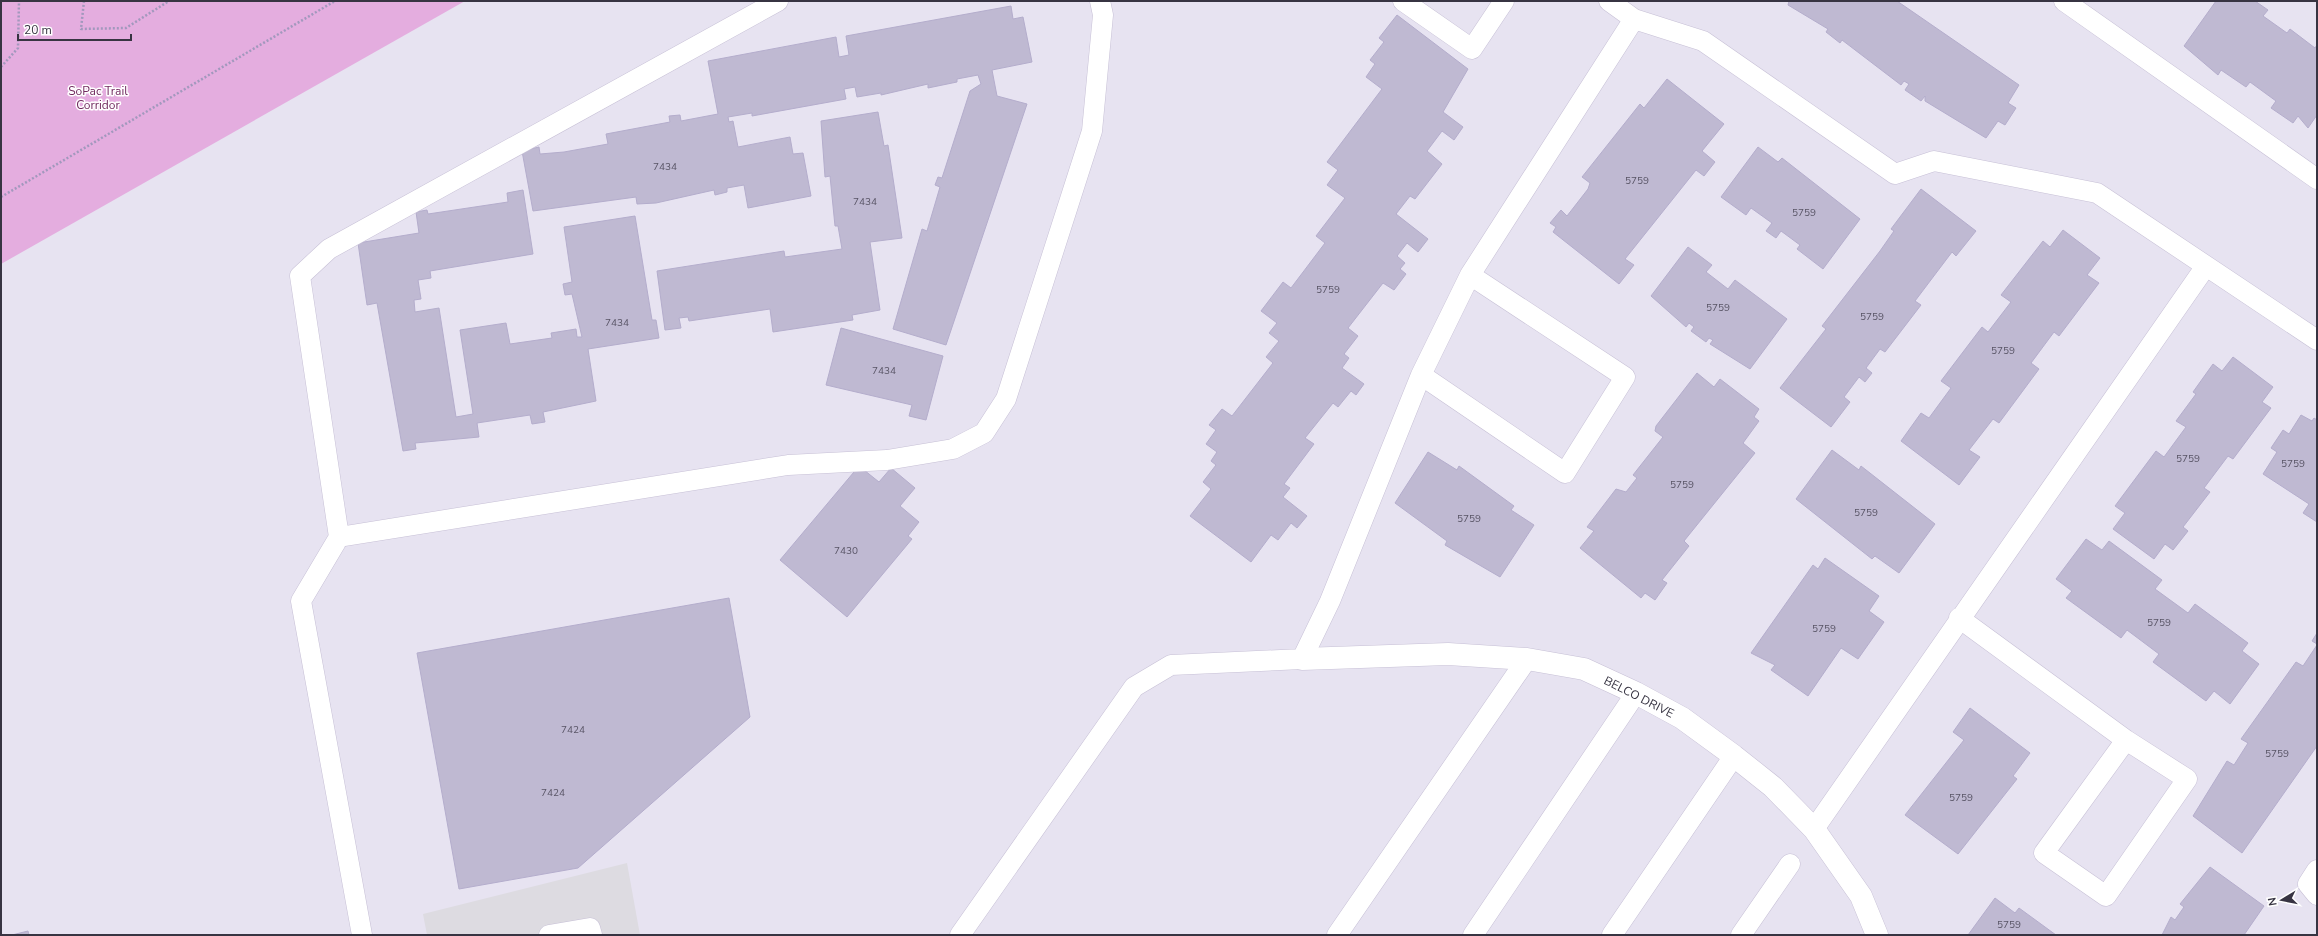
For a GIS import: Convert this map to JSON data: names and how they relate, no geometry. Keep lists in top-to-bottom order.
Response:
{
  "streets": {
    "street": ["BELCO DRIVE"]
  },
  "parks": ["SoPac Trail Corridor"],
  "house_numbers": [
    "7434",
    "5759",
    "7434",
    "5759",
    "5759",
    "5759",
    "5759",
    "7434",
    "5759",
    "7434",
    "5759",
    "5759",
    "5759",
    "5759",
    "5759",
    "7430",
    "5759",
    "5759",
    "7424",
    "5759",
    "7424",
    "5759",
    "5759"
  ],
  "scale_bar": "20 m",
  "north": "left"
}
